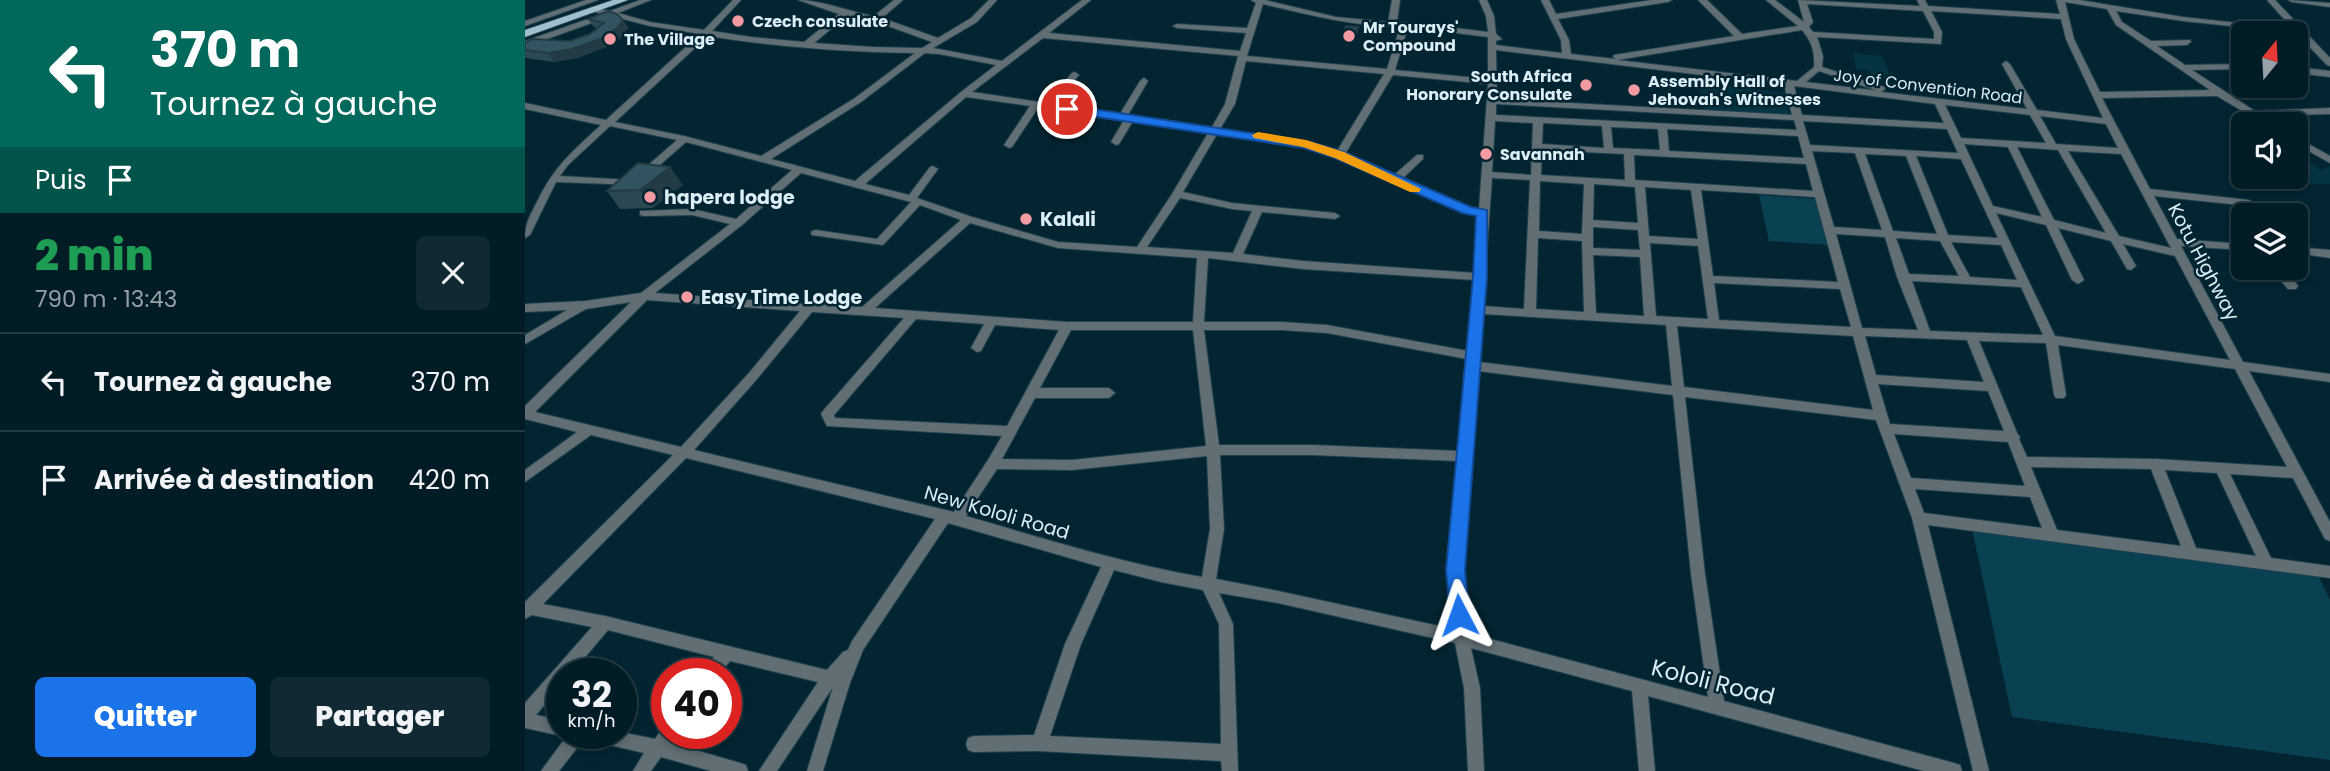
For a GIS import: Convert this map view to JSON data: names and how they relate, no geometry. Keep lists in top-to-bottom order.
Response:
{
  "streets": {
    "street": [
      "Joy of Convention Road",
      "Kotu Highway",
      "New Kololi Road",
      "Kololi Road"
    ]
  },
  "crossings": [
    ["Joy of Convention Road", "Kotu Highway"],
    ["New Kololi Road", "Kololi Road"]
  ],
  "places": [
    "Czech consulate",
    "Mr Tourays' Compound",
    "The Village",
    "South Africa Honorary Consulate",
    "Assembly Hall of Jehovah's Witnesses",
    "Savannah",
    "hapera lodge",
    "Kalali",
    "Easy Time Lodge"
  ],
  "north": "top",
  "page": {
    "turn": ["370 m", "Tournez à gauche"],
    "then": "Puis",
    "heading": ["2 min", "790 m · 13:43"],
    "list": [
      {
        "name": "Tournez à gauche",
        "value": "370 m"
      },
      {
        "name": "Arrivée à destination",
        "value": "420 m"
      }
    ],
    "speed": "32 km/h",
    "limit": "40",
    "buttons": ["Quitter", "Partager"]
  }
}
